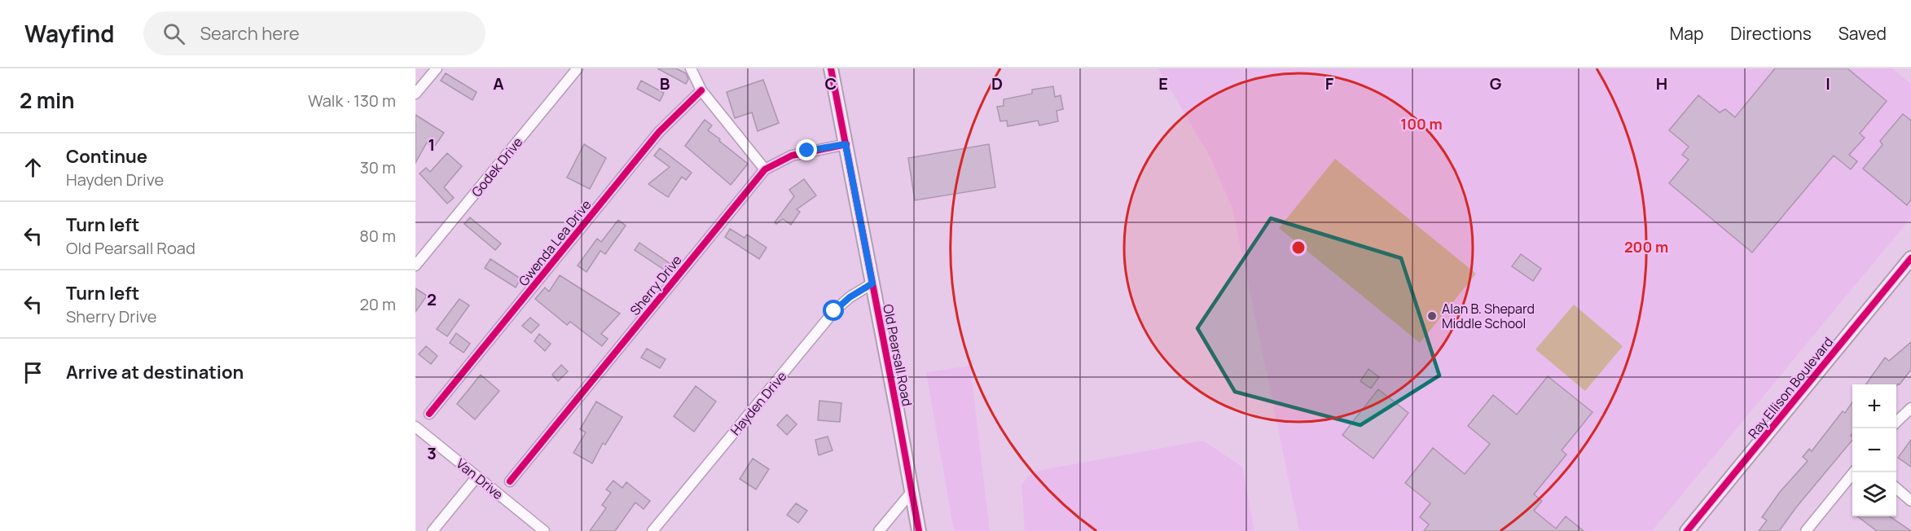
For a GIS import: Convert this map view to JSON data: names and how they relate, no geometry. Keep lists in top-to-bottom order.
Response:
{
  "streets": {
    "main road": ["Old Pearsall Road", "Ray Ellison Boulevard"],
    "street": [
      "Godek Drive",
      "Gwenda Lea Drive",
      "Sherry Drive",
      "Hayden Drive",
      "Van Drive"
    ]
  },
  "crossings": [
    ["Sherry Drive", "Old Pearsall Road"],
    ["Old Pearsall Road", "Hayden Drive"]
  ],
  "places": ["Alan B. Shepard Middle School"],
  "page": {
    "header": "Wayfind",
    "search": "Search here",
    "nav": ["Map", "Directions", "Saved"],
    "heading": ["2 min", "Walk · 130 m"],
    "list": [
      ["Continue", "Hayden Drive", "30 m"],
      ["Turn left", "Old Pearsall Road", "80 m"],
      ["Turn left", "Sherry Drive", "20 m"],
      "Arrive at destination"
    ],
    "map_buttons": ["+", "−"]
  },
  "grid": {
    "columns": [
      "A",
      "B",
      "C",
      "D",
      "E",
      "F",
      "G",
      "H",
      "I"
    ],
    "rows": ["1", "2", "3"]
  },
  "rings": ["100 m", "200 m"]
}
